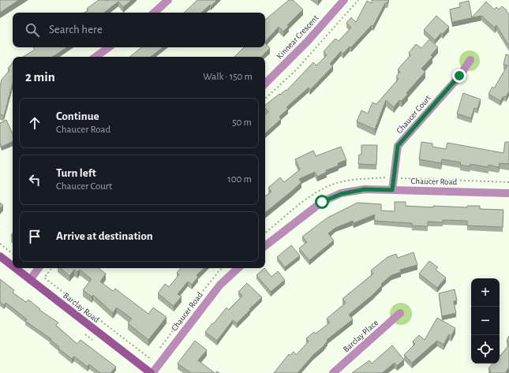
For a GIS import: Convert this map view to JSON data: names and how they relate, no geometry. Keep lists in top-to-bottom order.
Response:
{
  "streets": {
    "street": [
      "Kinnear Crescent",
      "Chaucer Court",
      "Chaucer Road",
      "Barclay Road",
      "Barclay Place"
    ]
  },
  "crossings": [
    ["Chaucer Court", "Chaucer Road"],
    ["Chaucer Road", "Barclay Road"]
  ],
  "page": {
    "search": "Search here",
    "heading": ["2 min", "Walk · 150 m"],
    "list": [
      ["Continue", "Chaucer Road", "50 m"],
      ["Turn left", "Chaucer Court", "100 m"],
      "Arrive at destination"
    ],
    "map_buttons": ["+", "−"]
  }
}
